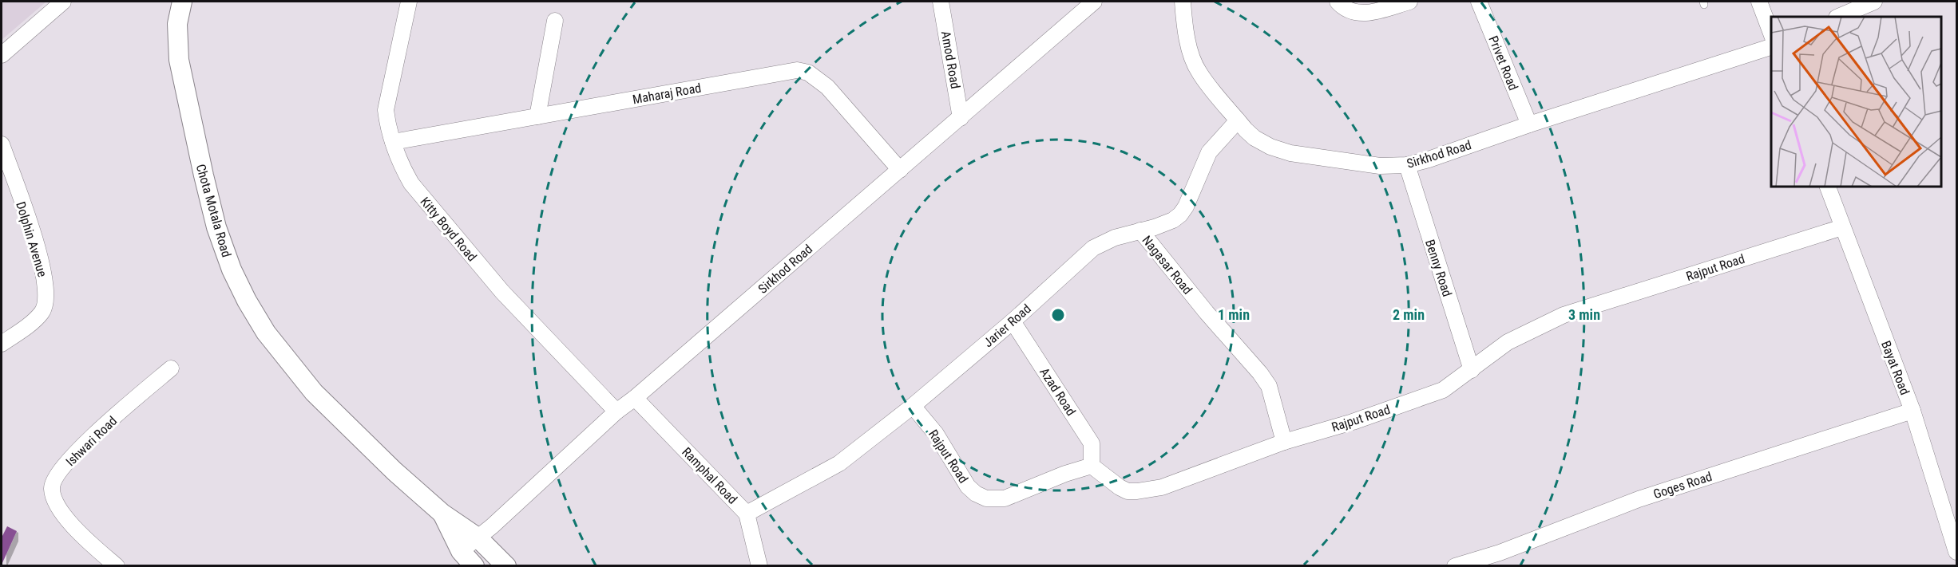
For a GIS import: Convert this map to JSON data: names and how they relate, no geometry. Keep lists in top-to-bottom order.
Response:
{
  "streets": {
    "street": [
      "Amod Road",
      "Privet Road",
      "Maharaj Road",
      "Sirkhod Road",
      "Chota Motala Road",
      "Kitty Boyd Road",
      "Dolphin Avenue",
      "Nagasar Road",
      "Rajput Road",
      "Benny Road",
      "Jarier Road",
      "Bayat Road",
      "Azad Road",
      "Ishwari Road",
      "Ramphal Road",
      "Goges Road"
    ]
  },
  "crossings": [
    ["Amod Road", "Sirkhod Road"],
    ["Privet Road", "Sirkhod Road"],
    ["Maharaj Road", "Sirkhod Road"],
    ["Maharaj Road", "Kitty Boyd Road"],
    ["Sirkhod Road", "Chota Motala Road"],
    ["Sirkhod Road", "Kitty Boyd Road"],
    ["Sirkhod Road", "Benny Road"],
    ["Sirkhod Road", "Jarier Road"],
    ["Sirkhod Road", "Ramphal Road"],
    ["Nagasar Road", "Rajput Road"],
    ["Nagasar Road", "Jarier Road"],
    ["Rajput Road", "Benny Road"],
    ["Rajput Road", "Jarier Road"],
    ["Rajput Road", "Bayat Road"],
    ["Rajput Road", "Azad Road"],
    ["Jarier Road", "Azad Road"],
    ["Jarier Road", "Ramphal Road"],
    ["Bayat Road", "Goges Road"]
  ],
  "rings": ["1 min", "2 min", "3 min"]
}
